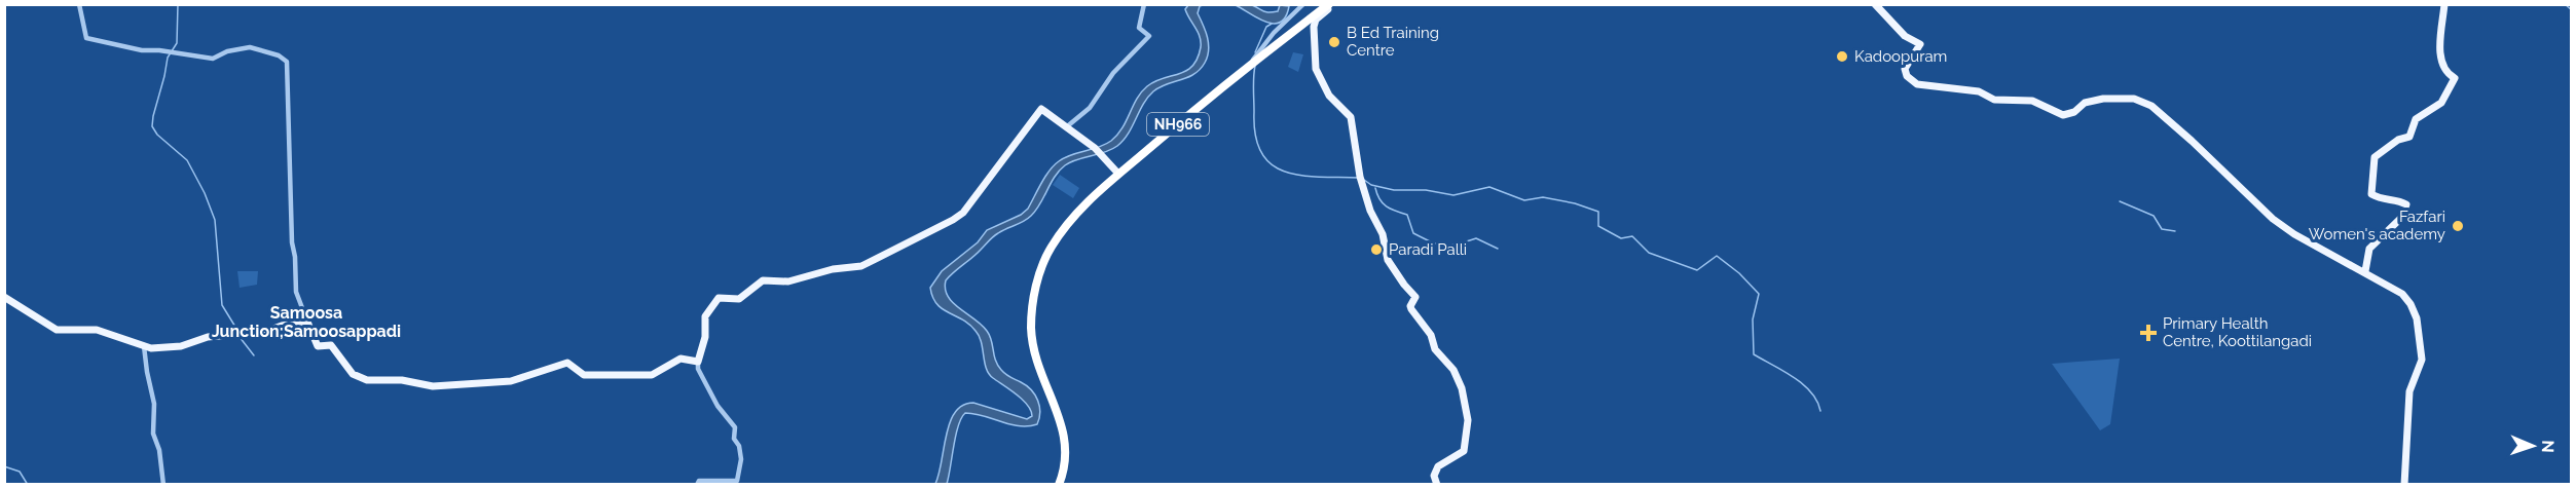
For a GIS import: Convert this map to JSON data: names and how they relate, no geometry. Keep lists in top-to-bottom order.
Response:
{
  "streets": {
    "highway": ["NH966"]
  },
  "districts": ["Samoosa Junction;Samoosappadi"],
  "places": {
    "other": [
      "B Ed Training Centre",
      "Kadoopuram",
      "Fazfari Women's academy",
      "Paradi Palli"
    ],
    "health": ["Primary Health Centre, Koottilangadi"]
  },
  "north": "right"
}
